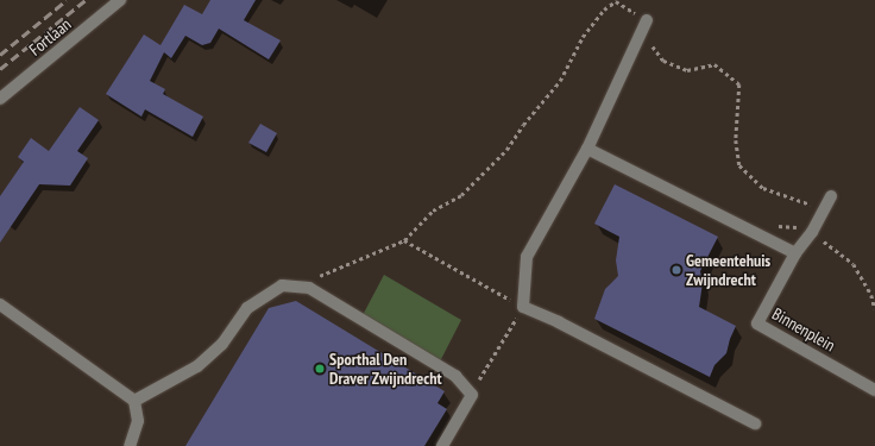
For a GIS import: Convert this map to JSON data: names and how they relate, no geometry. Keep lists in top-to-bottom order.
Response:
{
  "streets": {
    "street": ["Fortlaan", "Binnenplein"]
  },
  "places": ["Gemeentehuis Zwijndrecht", "Sporthal Den Draver Zwijndrecht"]
}
